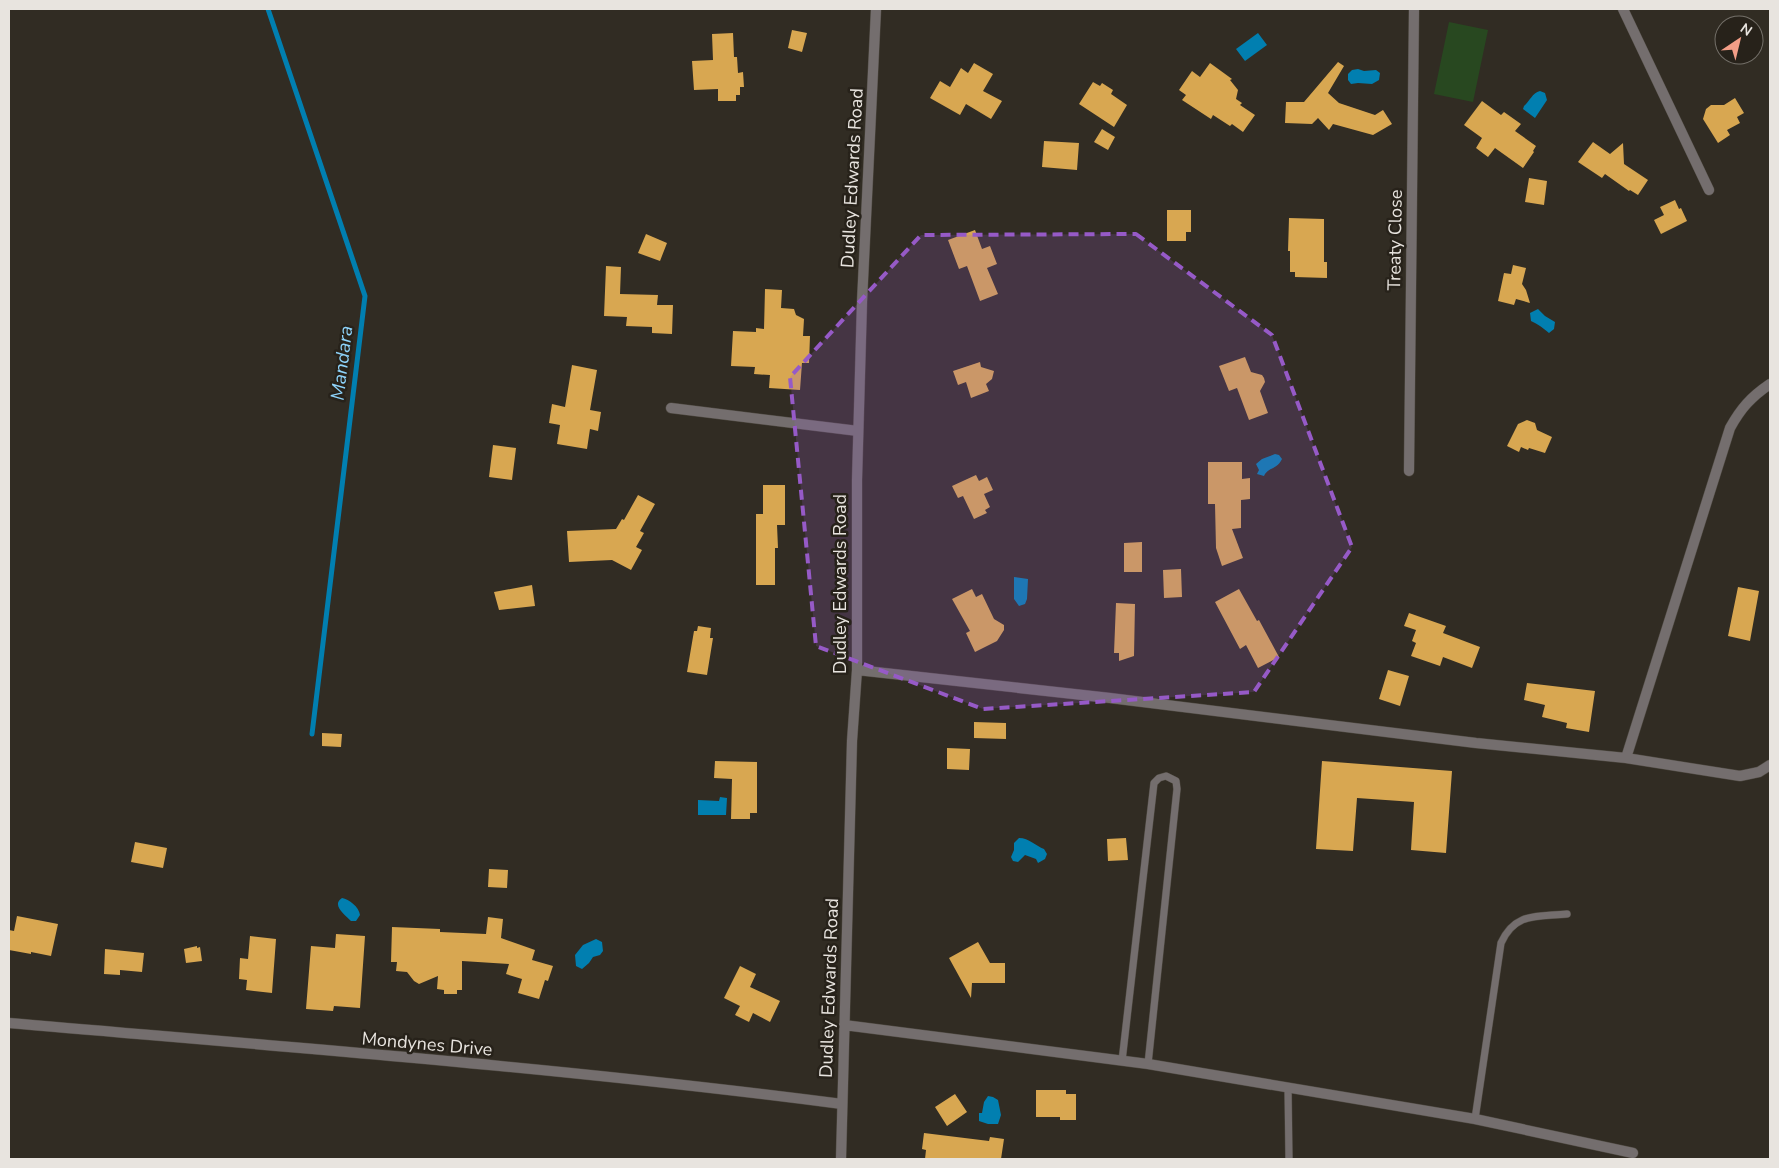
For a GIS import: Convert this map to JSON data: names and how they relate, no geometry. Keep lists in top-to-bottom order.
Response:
{
  "streets": {
    "street": ["Dudley Edwards Road", "Treaty Close", "Mondynes Drive"]
  },
  "crossings": [
    ["Dudley Edwards Road", "Mondynes Drive"]
  ],
  "water": ["Mandara"],
  "north": "top right"
}
